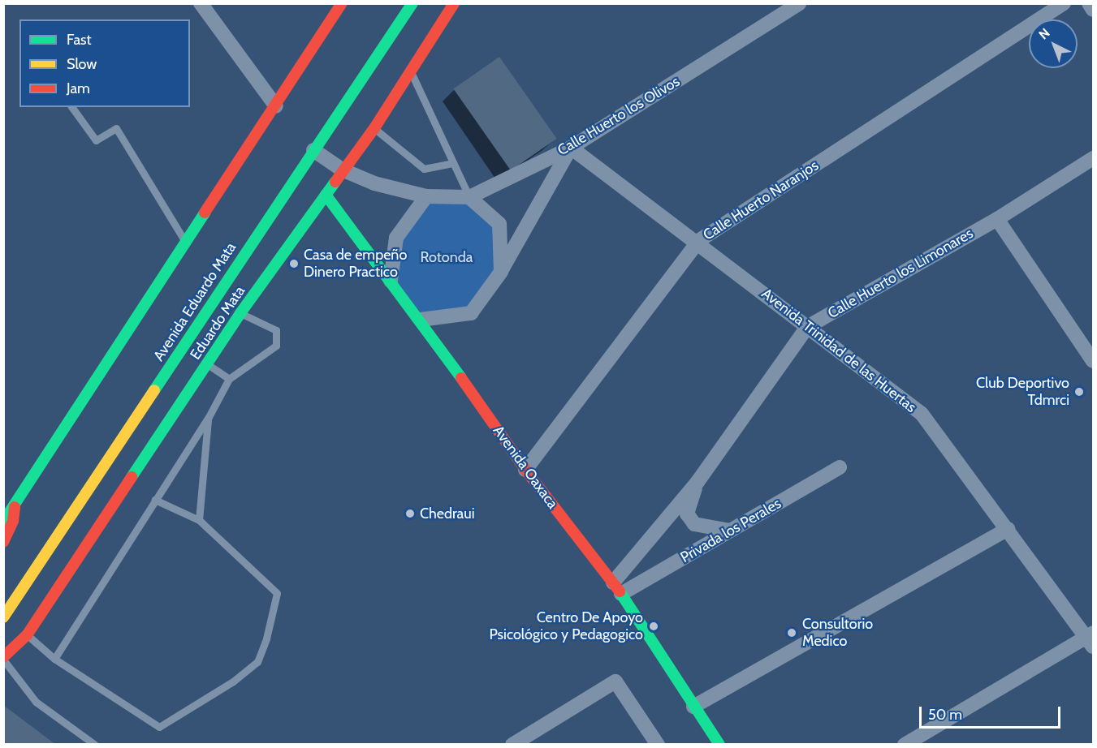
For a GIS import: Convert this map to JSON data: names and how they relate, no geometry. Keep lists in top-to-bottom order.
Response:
{
  "streets": {
    "main road": ["Avenida Eduardo Mata", "Eduardo Mata", "Avenida Oaxaca"],
    "street": [
      "Calle Huerto los Olivos",
      "Calle Huerto Naranjos",
      "Calle Huerto los Limonares",
      "Avenida Trinidad de las Huertas",
      "Privada los Perales"
    ]
  },
  "crossings": [
    ["Calle Huerto los Olivos", "Avenida Eduardo Mata"],
    ["Calle Huerto los Olivos", "Eduardo Mata"],
    ["Calle Huerto los Olivos", "Avenida Trinidad de las Huertas"],
    ["Calle Huerto los Olivos", "Avenida Oaxaca"],
    ["Calle Huerto Naranjos", "Avenida Trinidad de las Huertas"],
    ["Calle Huerto Naranjos", "Avenida Oaxaca"],
    ["Calle Huerto los Limonares", "Avenida Trinidad de las Huertas"],
    ["Calle Huerto los Limonares", "Avenida Oaxaca"],
    ["Calle Huerto los Limonares", "Privada los Perales"],
    ["Eduardo Mata", "Avenida Oaxaca"],
    ["Avenida Oaxaca", "Privada los Perales"]
  ],
  "parks": ["Rotonda"],
  "places": [
    "Casa de empeño Dinero Practico",
    "Club Deportivo Tdmrci",
    "Chedraui",
    "Centro De Apoyo Psicológico y Pedagogico",
    "Consultorio Medico"
  ],
  "legend": ["Fast", "Slow", "Jam"],
  "scale_bar": "50 m",
  "north": "top left"
}
